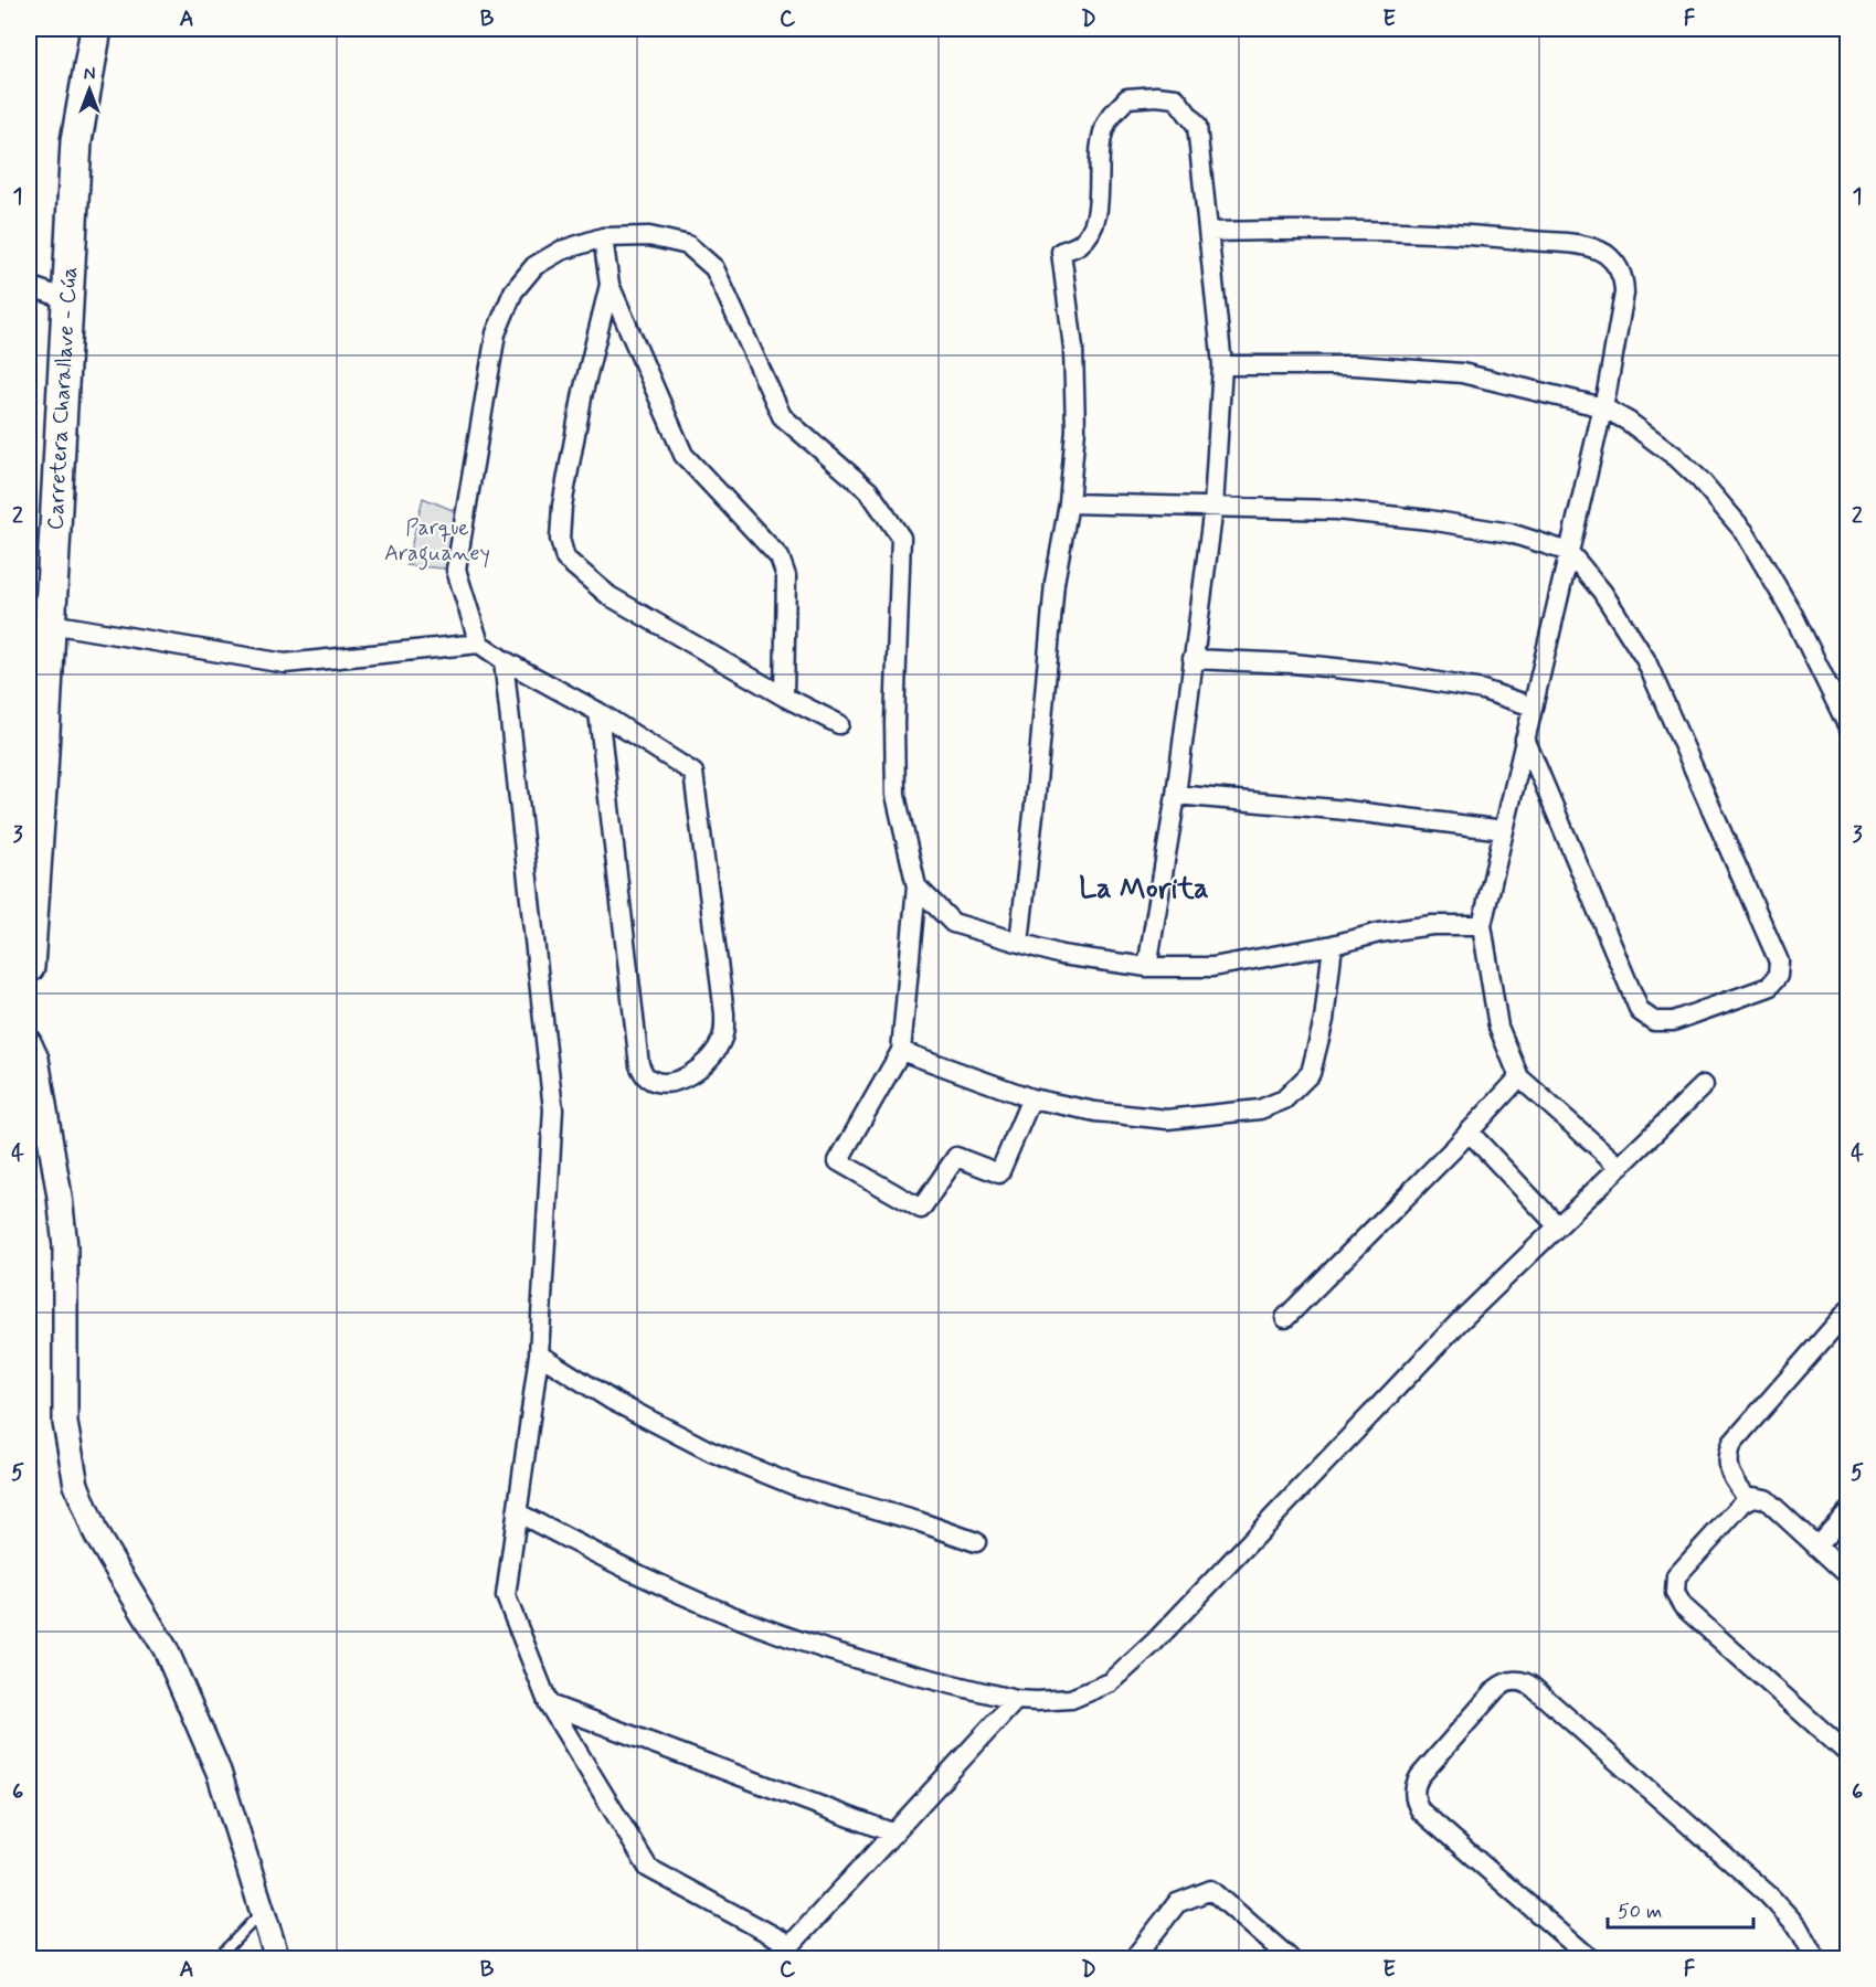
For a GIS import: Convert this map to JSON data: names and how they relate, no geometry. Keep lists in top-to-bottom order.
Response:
{
  "streets": {
    "highway": ["Carretera Charallave - Cúa"]
  },
  "districts": ["La Morita"],
  "parks": ["Parque Araguaney"],
  "scale_bar": "50 m",
  "north": "top",
  "grid": {
    "columns": [
      "A",
      "B",
      "C",
      "D",
      "E",
      "F"
    ],
    "rows": [
      "1",
      "2",
      "3",
      "4",
      "5",
      "6"
    ]
  }
}
